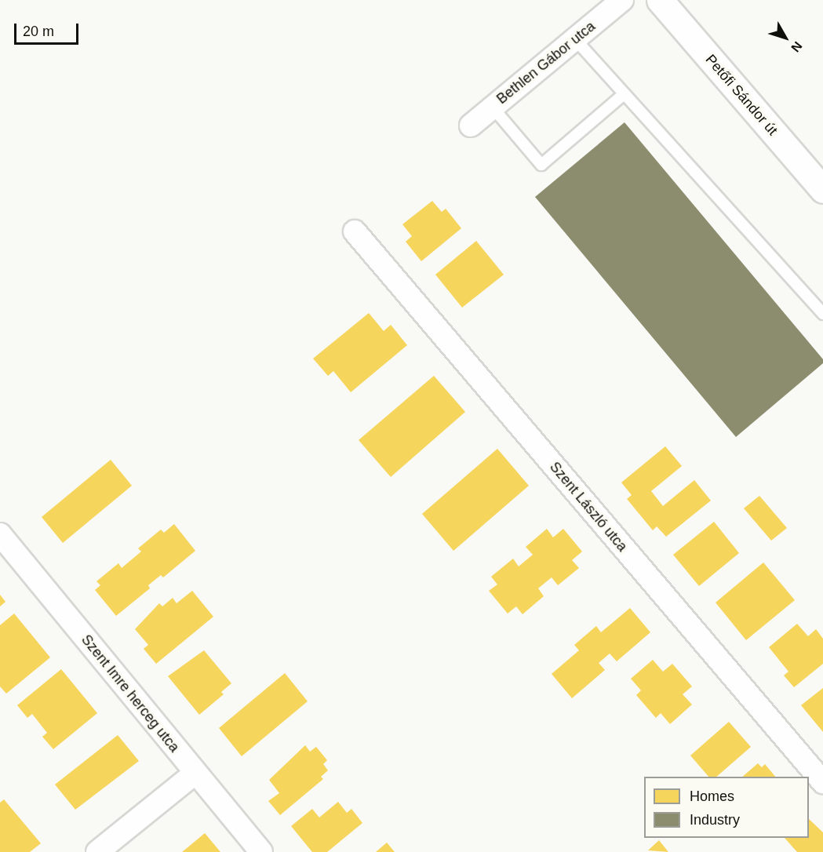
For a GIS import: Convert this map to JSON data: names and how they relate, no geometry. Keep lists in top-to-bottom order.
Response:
{
  "streets": {
    "main road": ["Petőfi Sándor út"],
    "street": ["Bethlen Gábor utca", "Szent László utca", "Szent Imre herceg utca"]
  },
  "legend": ["Homes", "Industry"],
  "scale_bar": "20 m",
  "north": "bottom right"
}
